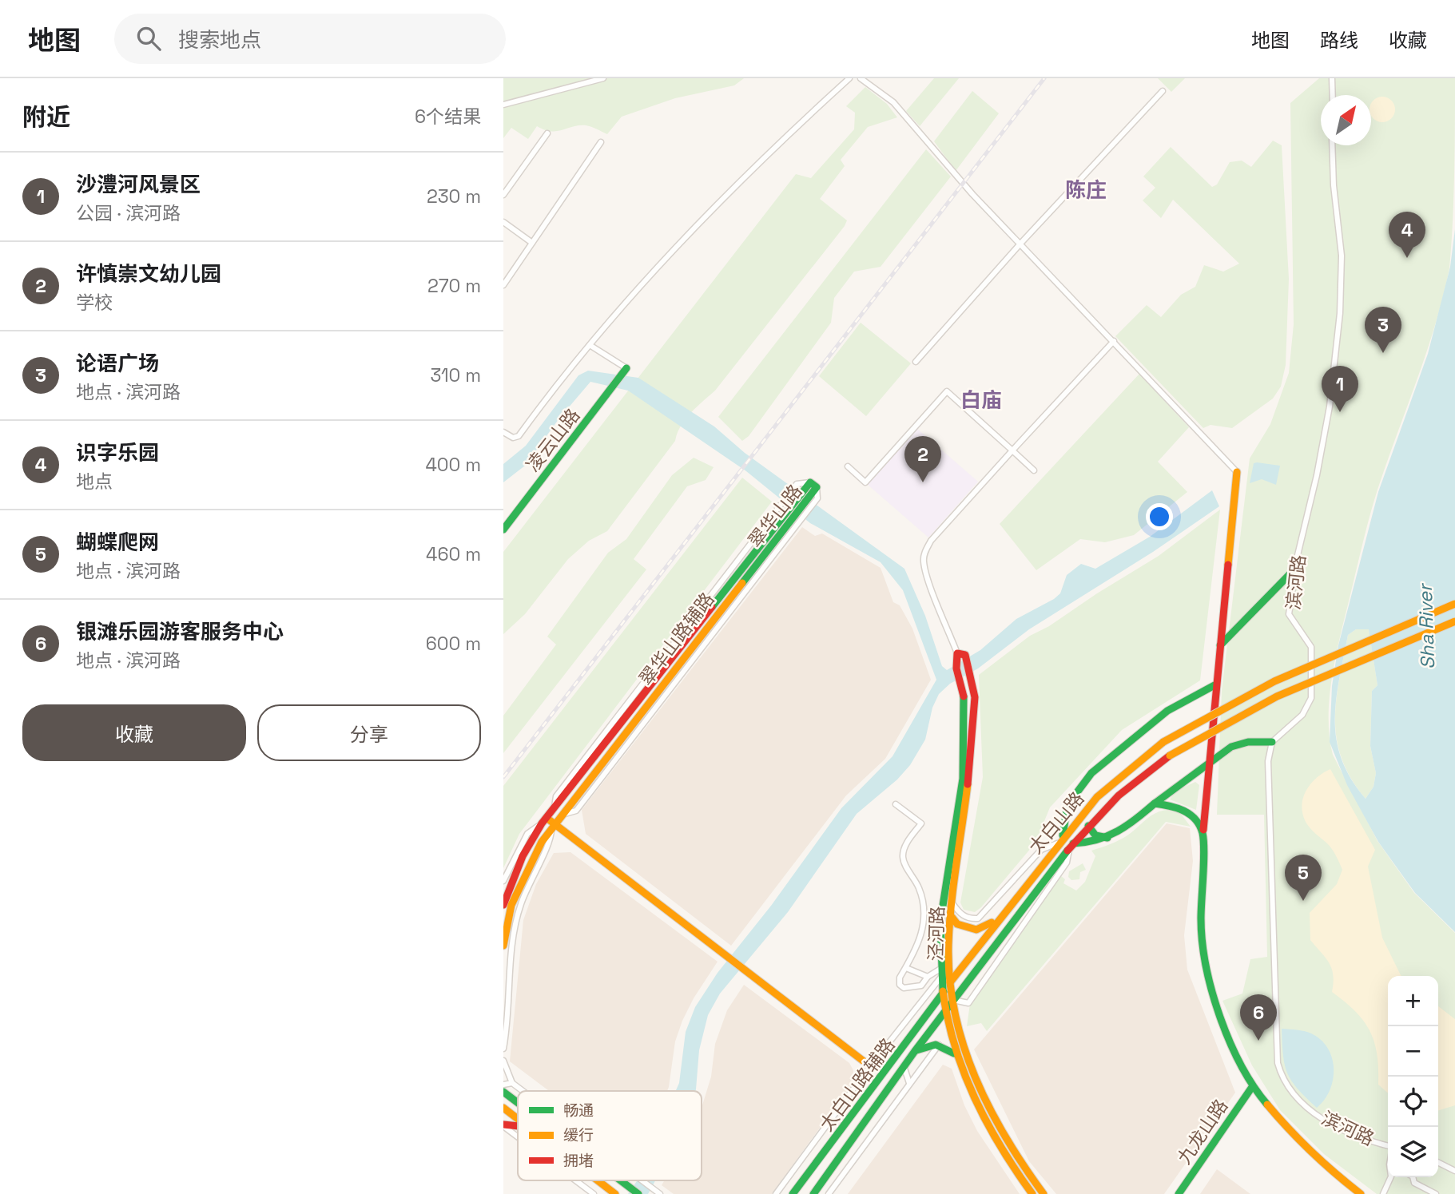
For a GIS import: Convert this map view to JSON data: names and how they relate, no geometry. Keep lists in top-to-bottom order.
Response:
{
  "streets": {
    "main road": [
      "凌云山路",
      "翠华山路",
      "太白山路",
      "泾河路",
      "九龙山路"
    ],
    "street": ["滨河路", "翠华山路辅路", "太白山路辅路"]
  },
  "crossings": [
    ["翠华山路", "翠华山路辅路"],
    ["太白山路", "泾河路"],
    ["泾河路", "太白山路辅路"]
  ],
  "districts": ["陈庄", "白庙"],
  "water": ["Sha River"],
  "legend": ["畅通", "缓行", "拥堵"],
  "north": "top right",
  "page": {
    "header": "地图",
    "search": "搜索地点",
    "nav": ["地图", "路线", "收藏"],
    "heading": ["附近", "6个结果"],
    "list": [
      {
        "mark": "1",
        "name": "沙澧河风景区",
        "note": "公园 · 滨河路",
        "value": "230 m"
      },
      {
        "mark": "2",
        "name": "许慎崇文幼儿园",
        "note": "学校",
        "value": "270 m"
      },
      {
        "mark": "3",
        "name": "论语广场",
        "note": "地点 · 滨河路",
        "value": "310 m"
      },
      {
        "mark": "4",
        "name": "识字乐园",
        "note": "地点",
        "value": "400 m"
      },
      {
        "mark": "5",
        "name": "蝴蝶爬网",
        "note": "地点 · 滨河路",
        "value": "460 m"
      },
      {
        "mark": "6",
        "name": "银滩乐园游客服务中心",
        "note": "地点 · 滨河路",
        "value": "600 m"
      }
    ],
    "pins": [
      "4",
      "3",
      "1",
      "2",
      "5",
      "6"
    ],
    "buttons": ["收藏", "分享"],
    "map_buttons": ["+", "−"]
  }
}
